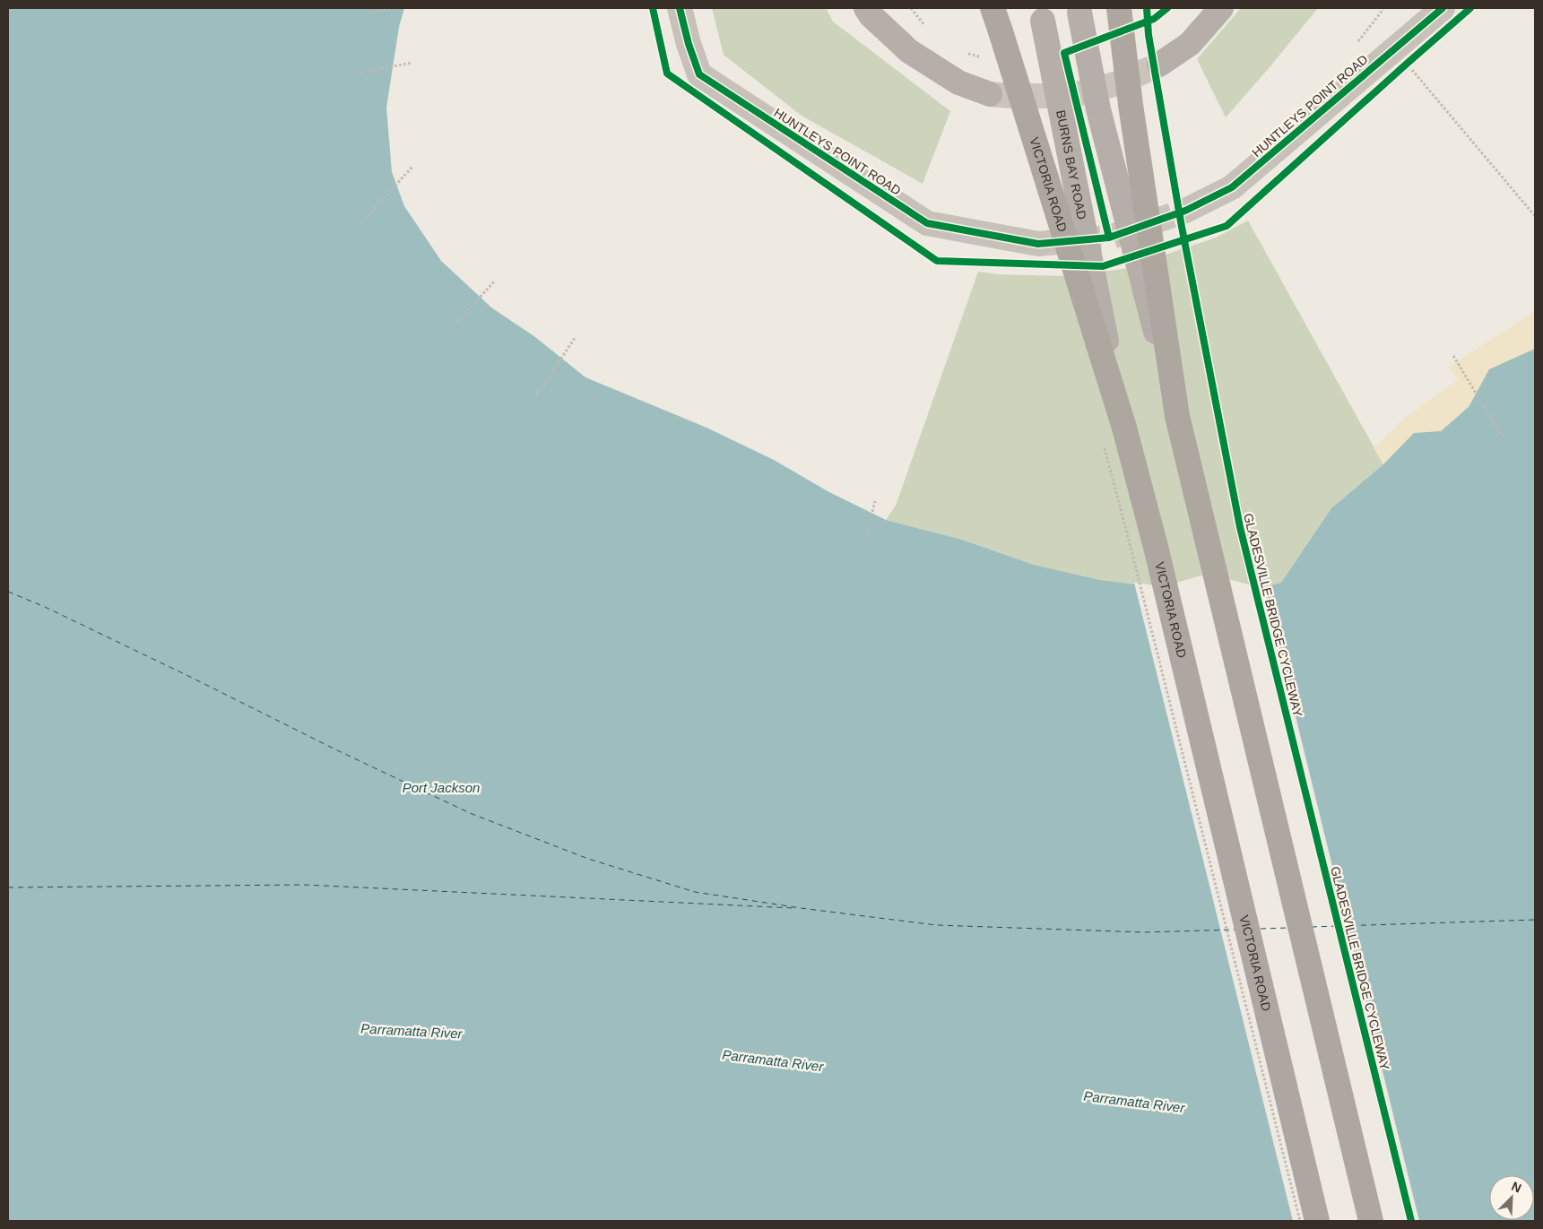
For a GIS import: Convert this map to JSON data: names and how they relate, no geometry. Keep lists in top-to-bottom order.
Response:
{
  "streets": {
    "highway": ["VICTORIA ROAD"],
    "main road": ["BURNS BAY ROAD"],
    "street": ["HUNTLEYS POINT ROAD"],
    "cycle path": ["GLADESVILLE BRIDGE CYCLEWAY"]
  },
  "crossings": [
    ["BURNS BAY ROAD", "VICTORIA ROAD"]
  ],
  "water": ["Port Jackson", "Parramatta River"],
  "north": "top right"
}
